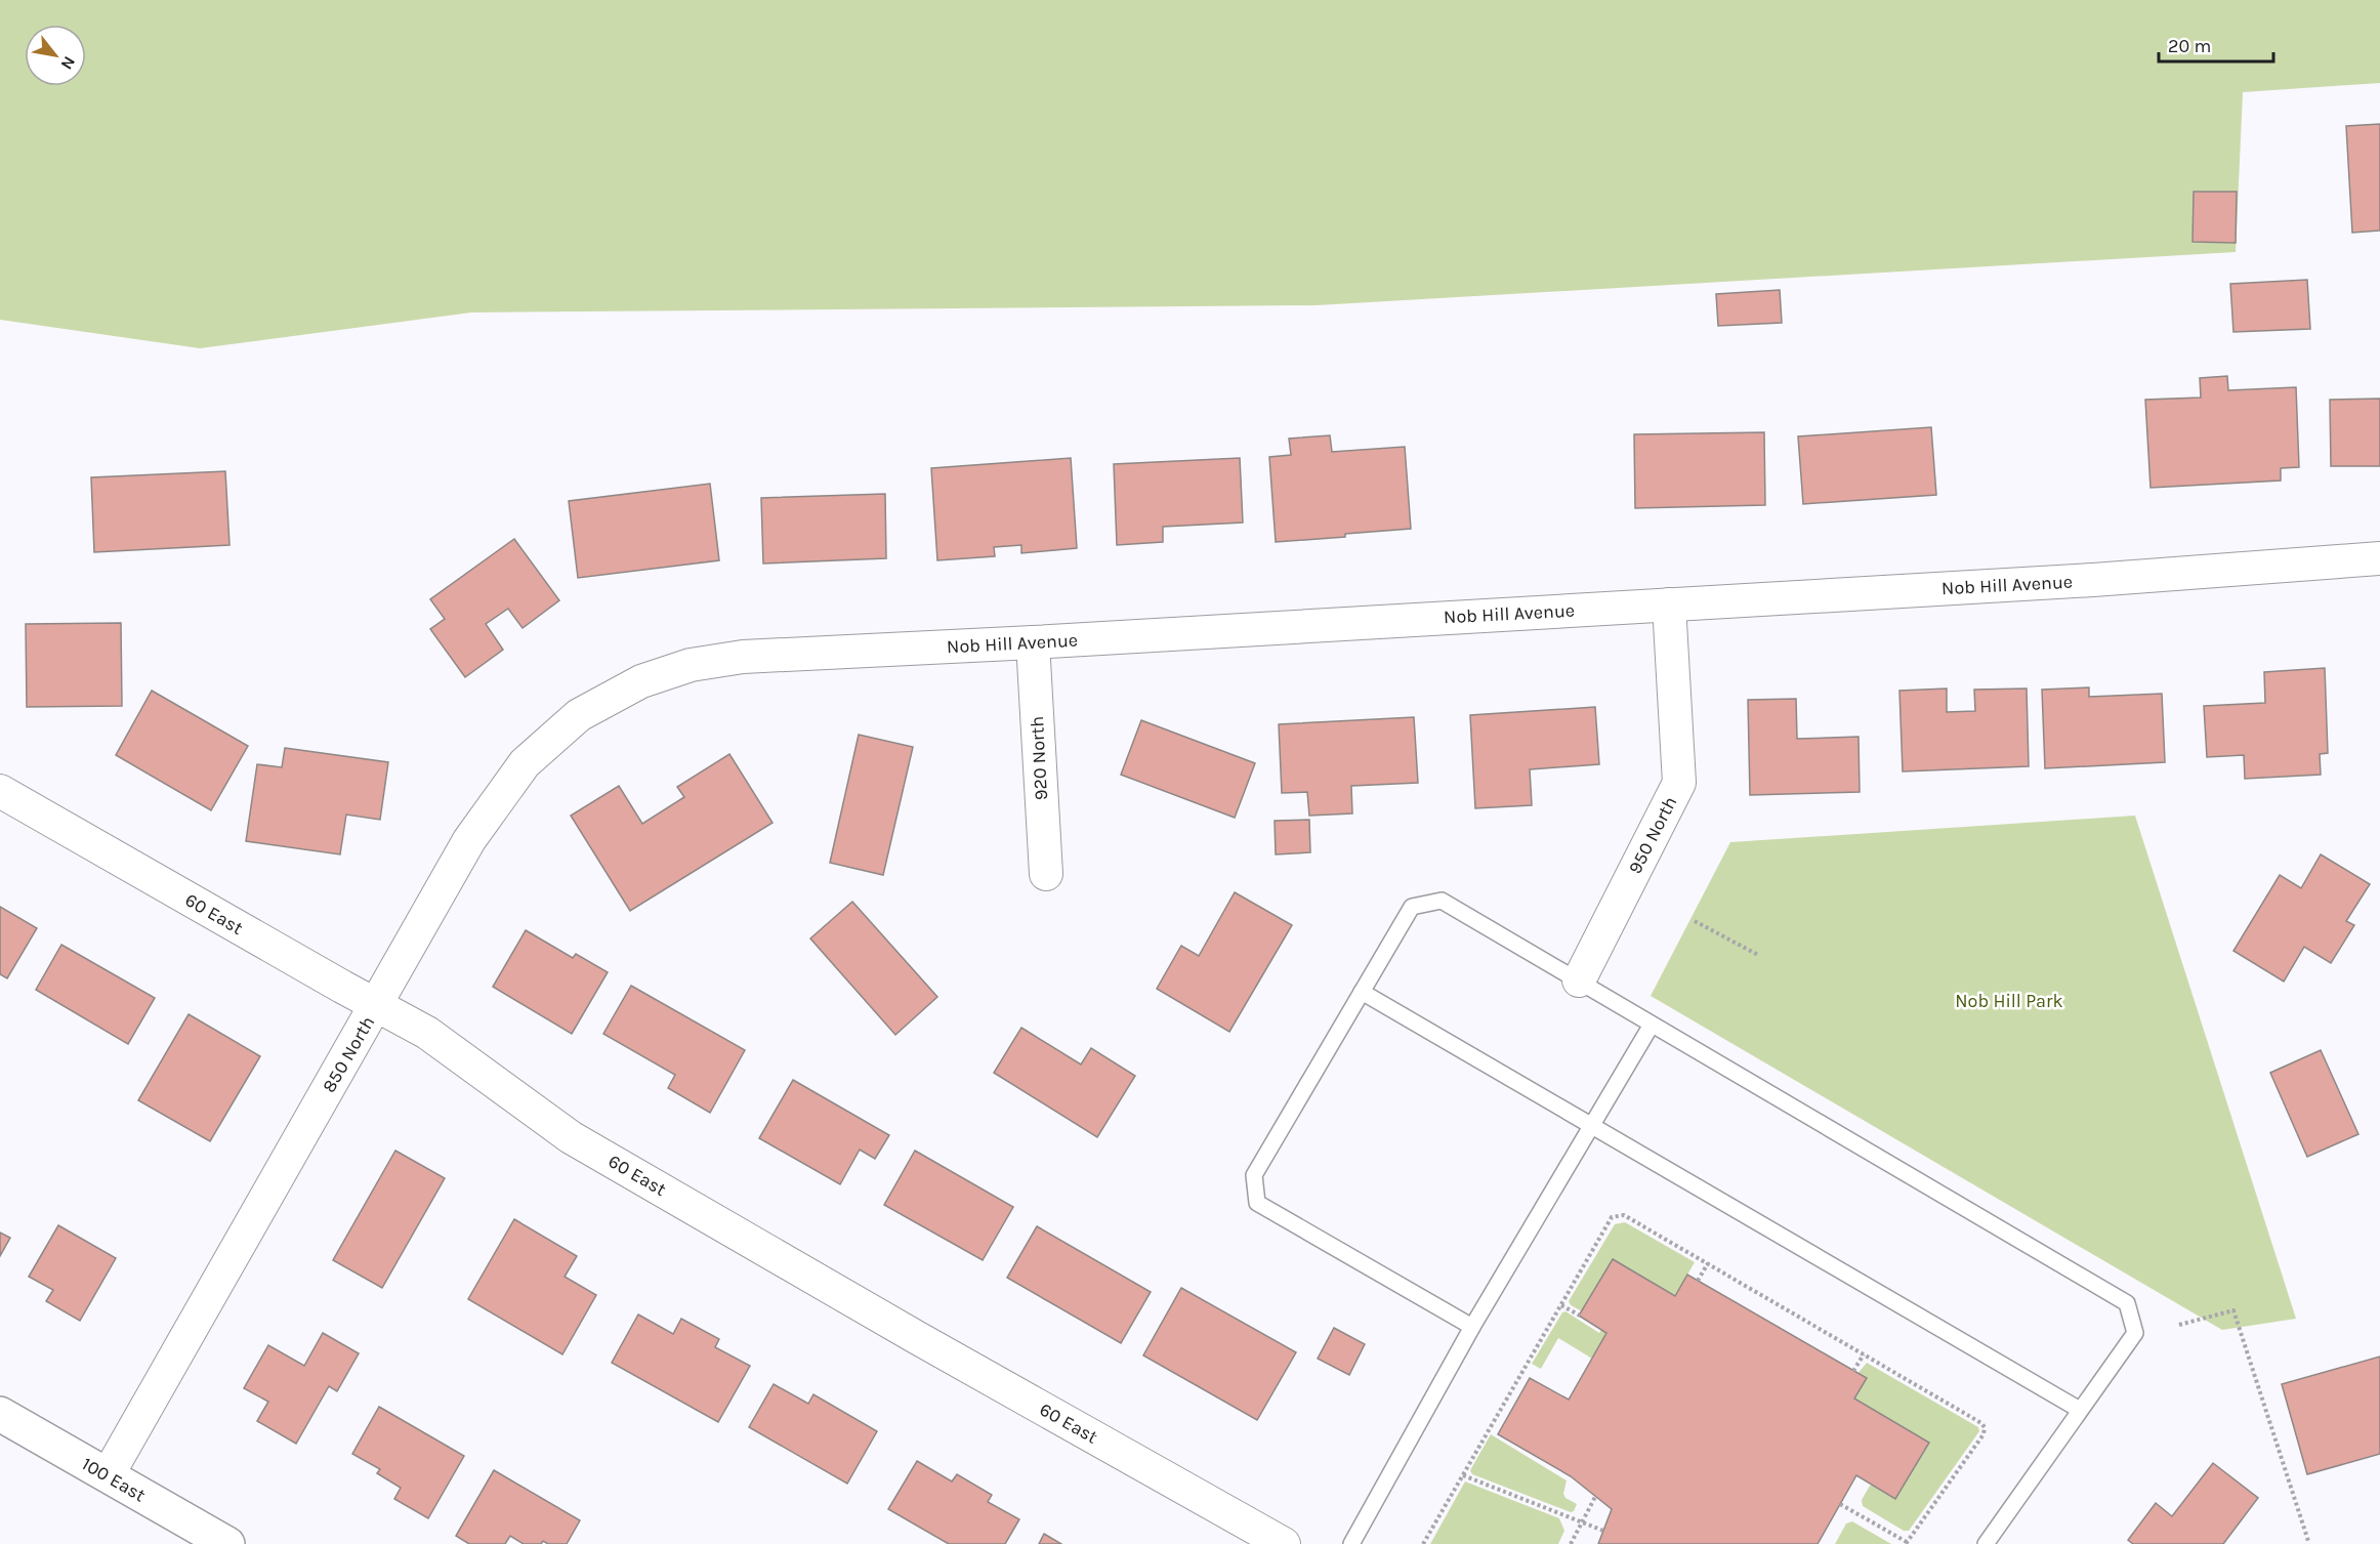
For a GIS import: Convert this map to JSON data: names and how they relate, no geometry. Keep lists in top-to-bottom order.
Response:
{
  "streets": {
    "main road": ["100 East"],
    "street": [
      "Nob Hill Avenue",
      "920 North",
      "950 North",
      "60 East",
      "850 North"
    ]
  },
  "crossings": [
    ["Nob Hill Avenue", "920 North"],
    ["Nob Hill Avenue", "950 North"],
    ["Nob Hill Avenue", "850 North"],
    ["60 East", "850 North"],
    ["850 North", "100 East"]
  ],
  "parks": ["Nob Hill Park"],
  "scale_bar": "20 m",
  "north": "bottom right"
}
